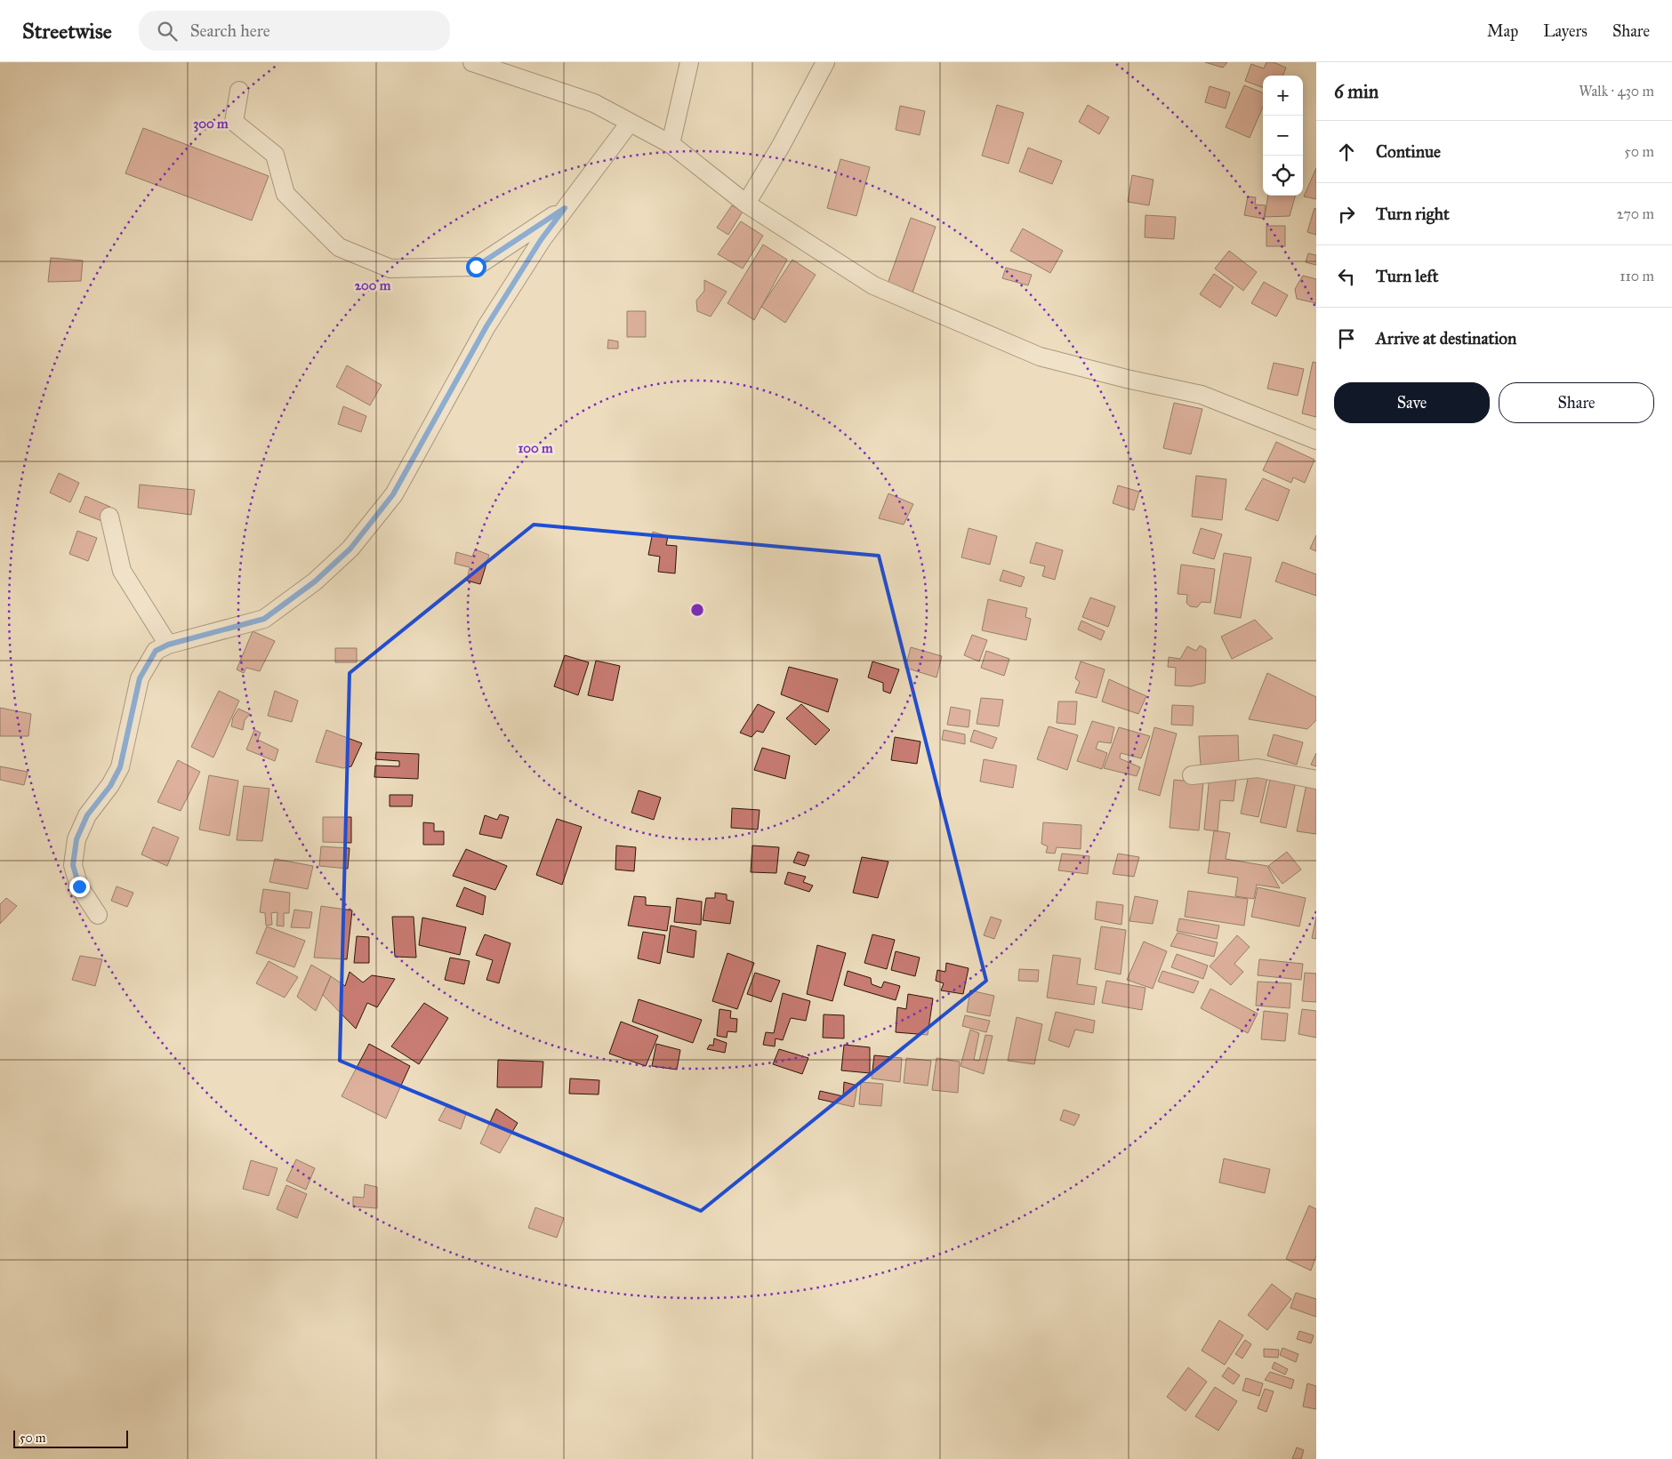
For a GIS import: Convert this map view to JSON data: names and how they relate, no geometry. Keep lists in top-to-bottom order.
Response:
{
  "scale_bar": "50 m",
  "page": {
    "header": "Streetwise",
    "search": "Search here",
    "nav": ["Map", "Layers", "Share"],
    "heading": ["6 min", "Walk · 430 m"],
    "map_buttons": ["+", "−"],
    "list": [
      ["Continue", "50 m"],
      ["Turn right", "270 m"],
      ["Turn left", "110 m"],
      "Arrive at destination"
    ],
    "buttons": ["Save", "Share"],
    "scale": "50 m"
  },
  "rings": ["300 m", "200 m", "100 m"]
}
